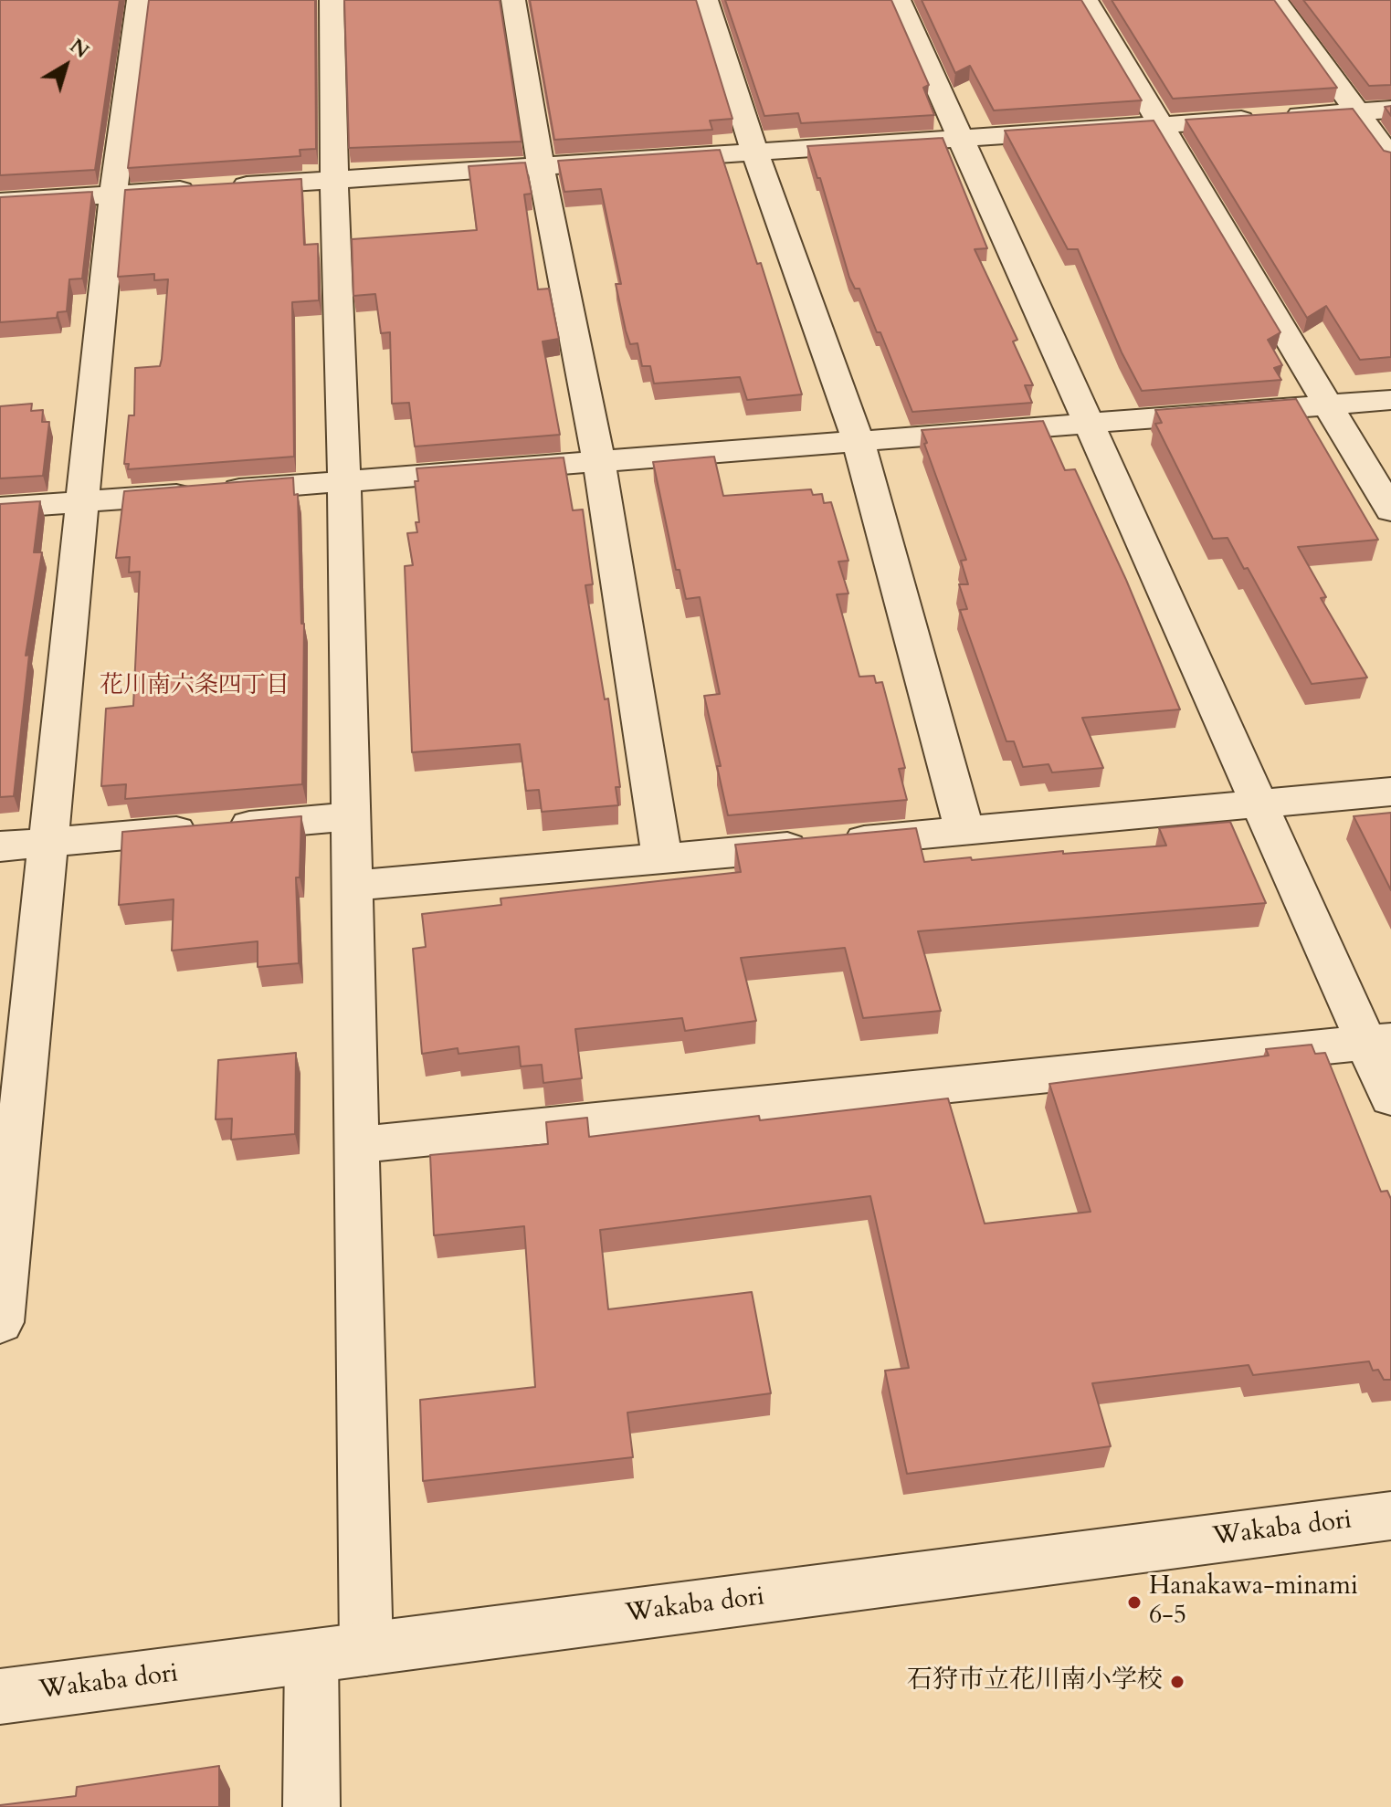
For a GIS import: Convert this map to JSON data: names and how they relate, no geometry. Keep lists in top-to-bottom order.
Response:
{
  "streets": {
    "street": ["Wakaba dori"]
  },
  "districts": ["花川南六条四丁目"],
  "places": ["Hanakawa-minami 6-5", "石狩市立花川南小学校"],
  "north": "top right"
}
